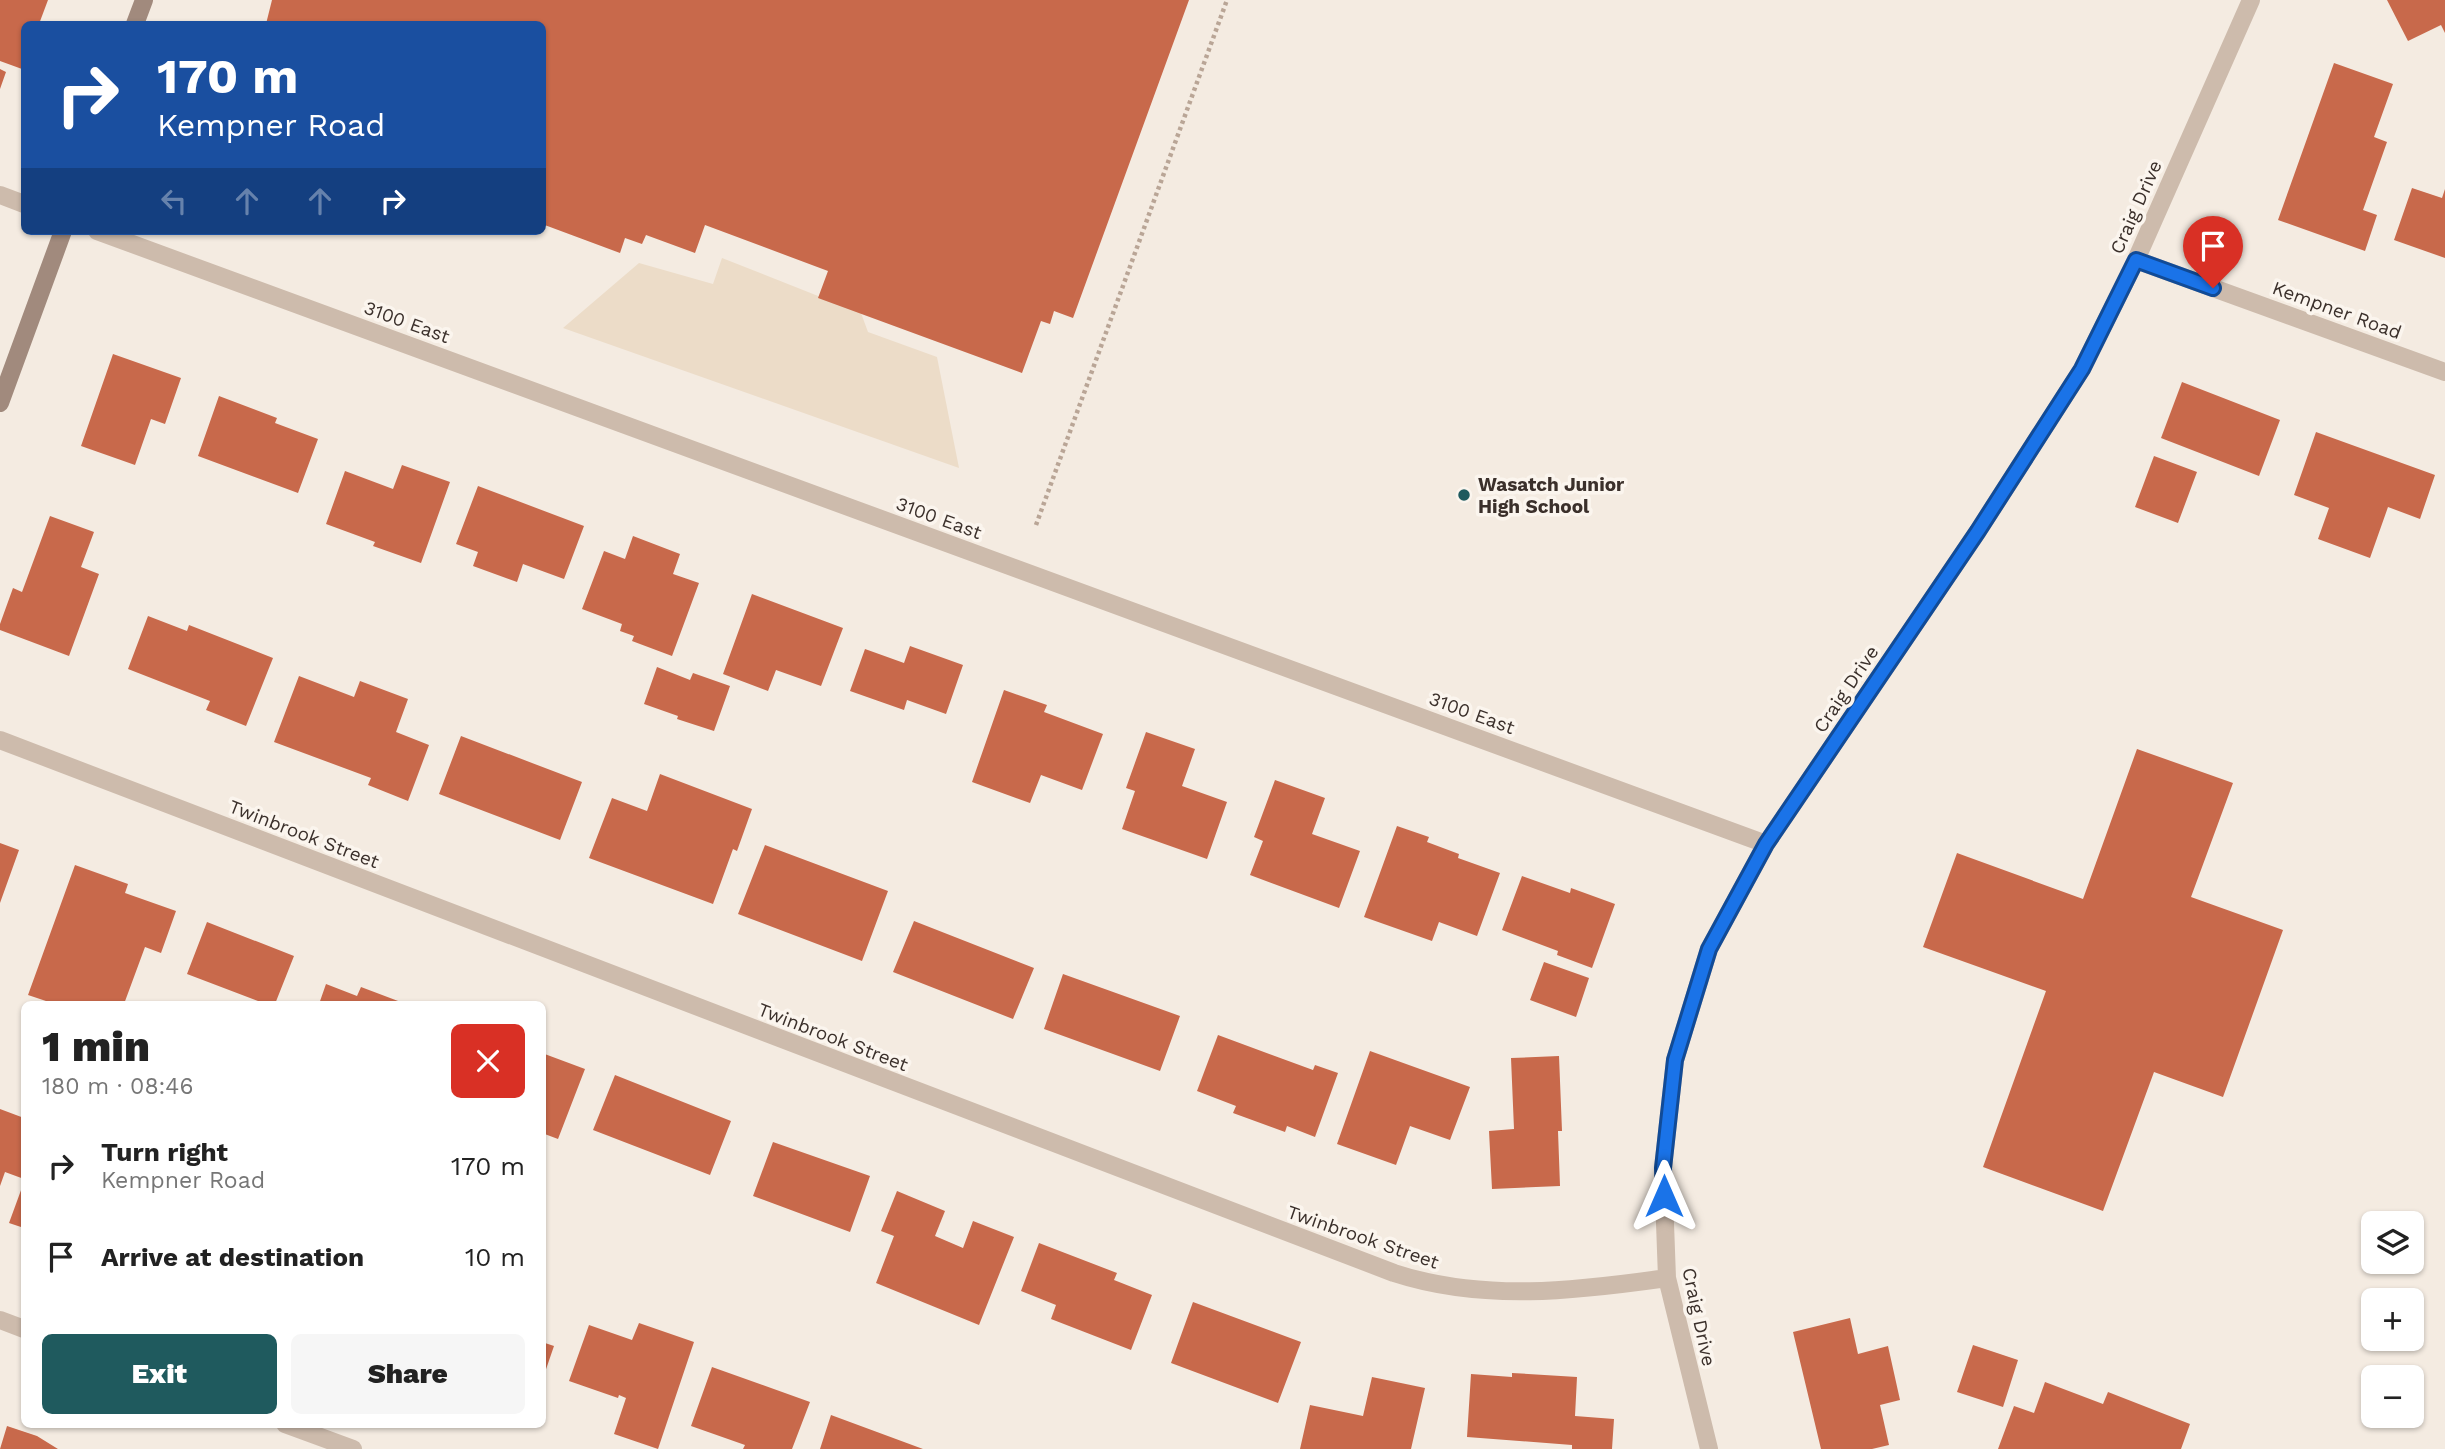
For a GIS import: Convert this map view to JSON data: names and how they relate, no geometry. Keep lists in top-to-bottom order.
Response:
{
  "streets": {
    "street": [
      "Craig Drive",
      "Kempner Road",
      "3100 East",
      "Twinbrook Street"
    ]
  },
  "crossings": [
    ["Craig Drive", "Kempner Road"],
    ["Craig Drive", "3100 East"],
    ["Craig Drive", "Twinbrook Street"]
  ],
  "places": ["Wasatch Junior High School"],
  "page": {
    "turn": ["170 m", "Kempner Road"],
    "heading": ["1 min", "180 m · 08:46"],
    "list": [
      {
        "name": "Turn right",
        "note": "Kempner Road",
        "value": "170 m"
      },
      {
        "name": "Arrive at destination",
        "value": "10 m"
      }
    ],
    "map_buttons": ["+", "−"],
    "buttons": ["Exit", "Share"]
  }
}
